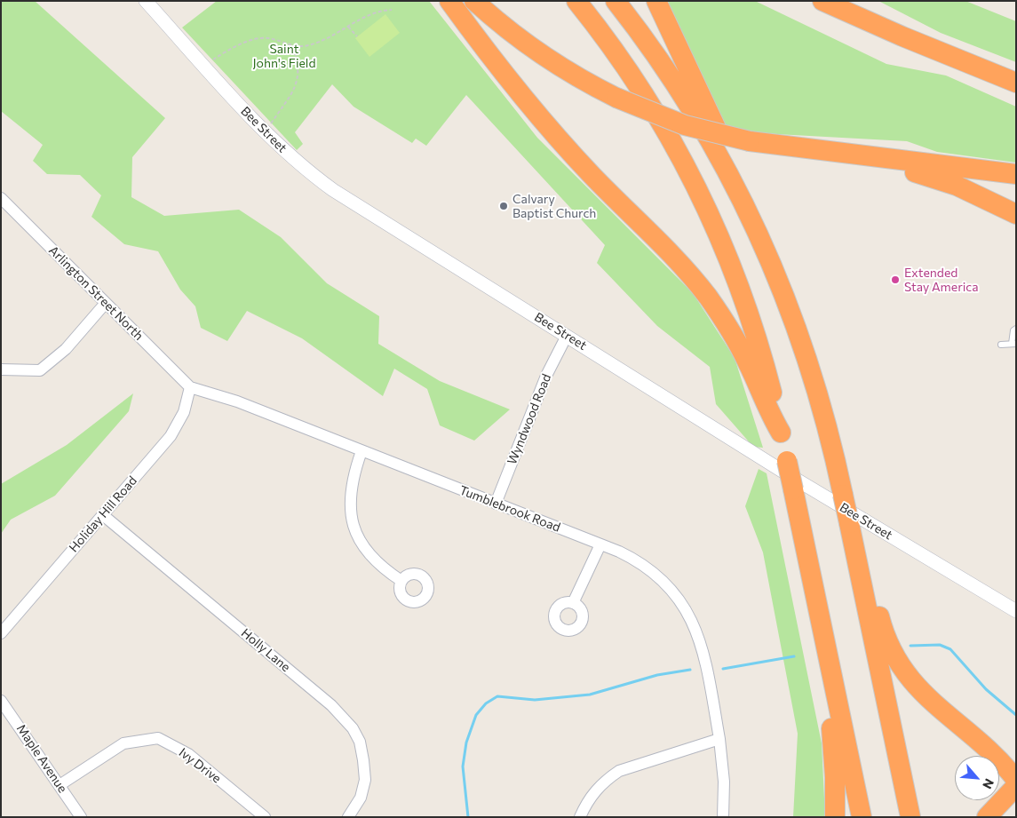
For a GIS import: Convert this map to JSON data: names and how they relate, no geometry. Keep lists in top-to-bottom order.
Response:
{
  "streets": {
    "street": [
      "Bee Street",
      "Arlington Street North",
      "Wyndwood Road",
      "Tumblebrook Road",
      "Holiday Hill Road",
      "Holly Lane",
      "Maple Avenue",
      "Ivy Drive"
    ]
  },
  "crossings": [
    ["Bee Street", "Wyndwood Road"],
    ["Arlington Street North", "Tumblebrook Road"],
    ["Arlington Street North", "Holiday Hill Road"],
    ["Wyndwood Road", "Tumblebrook Road"],
    ["Tumblebrook Road", "Holiday Hill Road"],
    ["Holiday Hill Road", "Holly Lane"],
    ["Maple Avenue", "Ivy Drive"]
  ],
  "parks": ["Saint John's Field"],
  "places": ["Calvary Baptist Church", "Extended Stay America"],
  "north": "bottom right"
}
